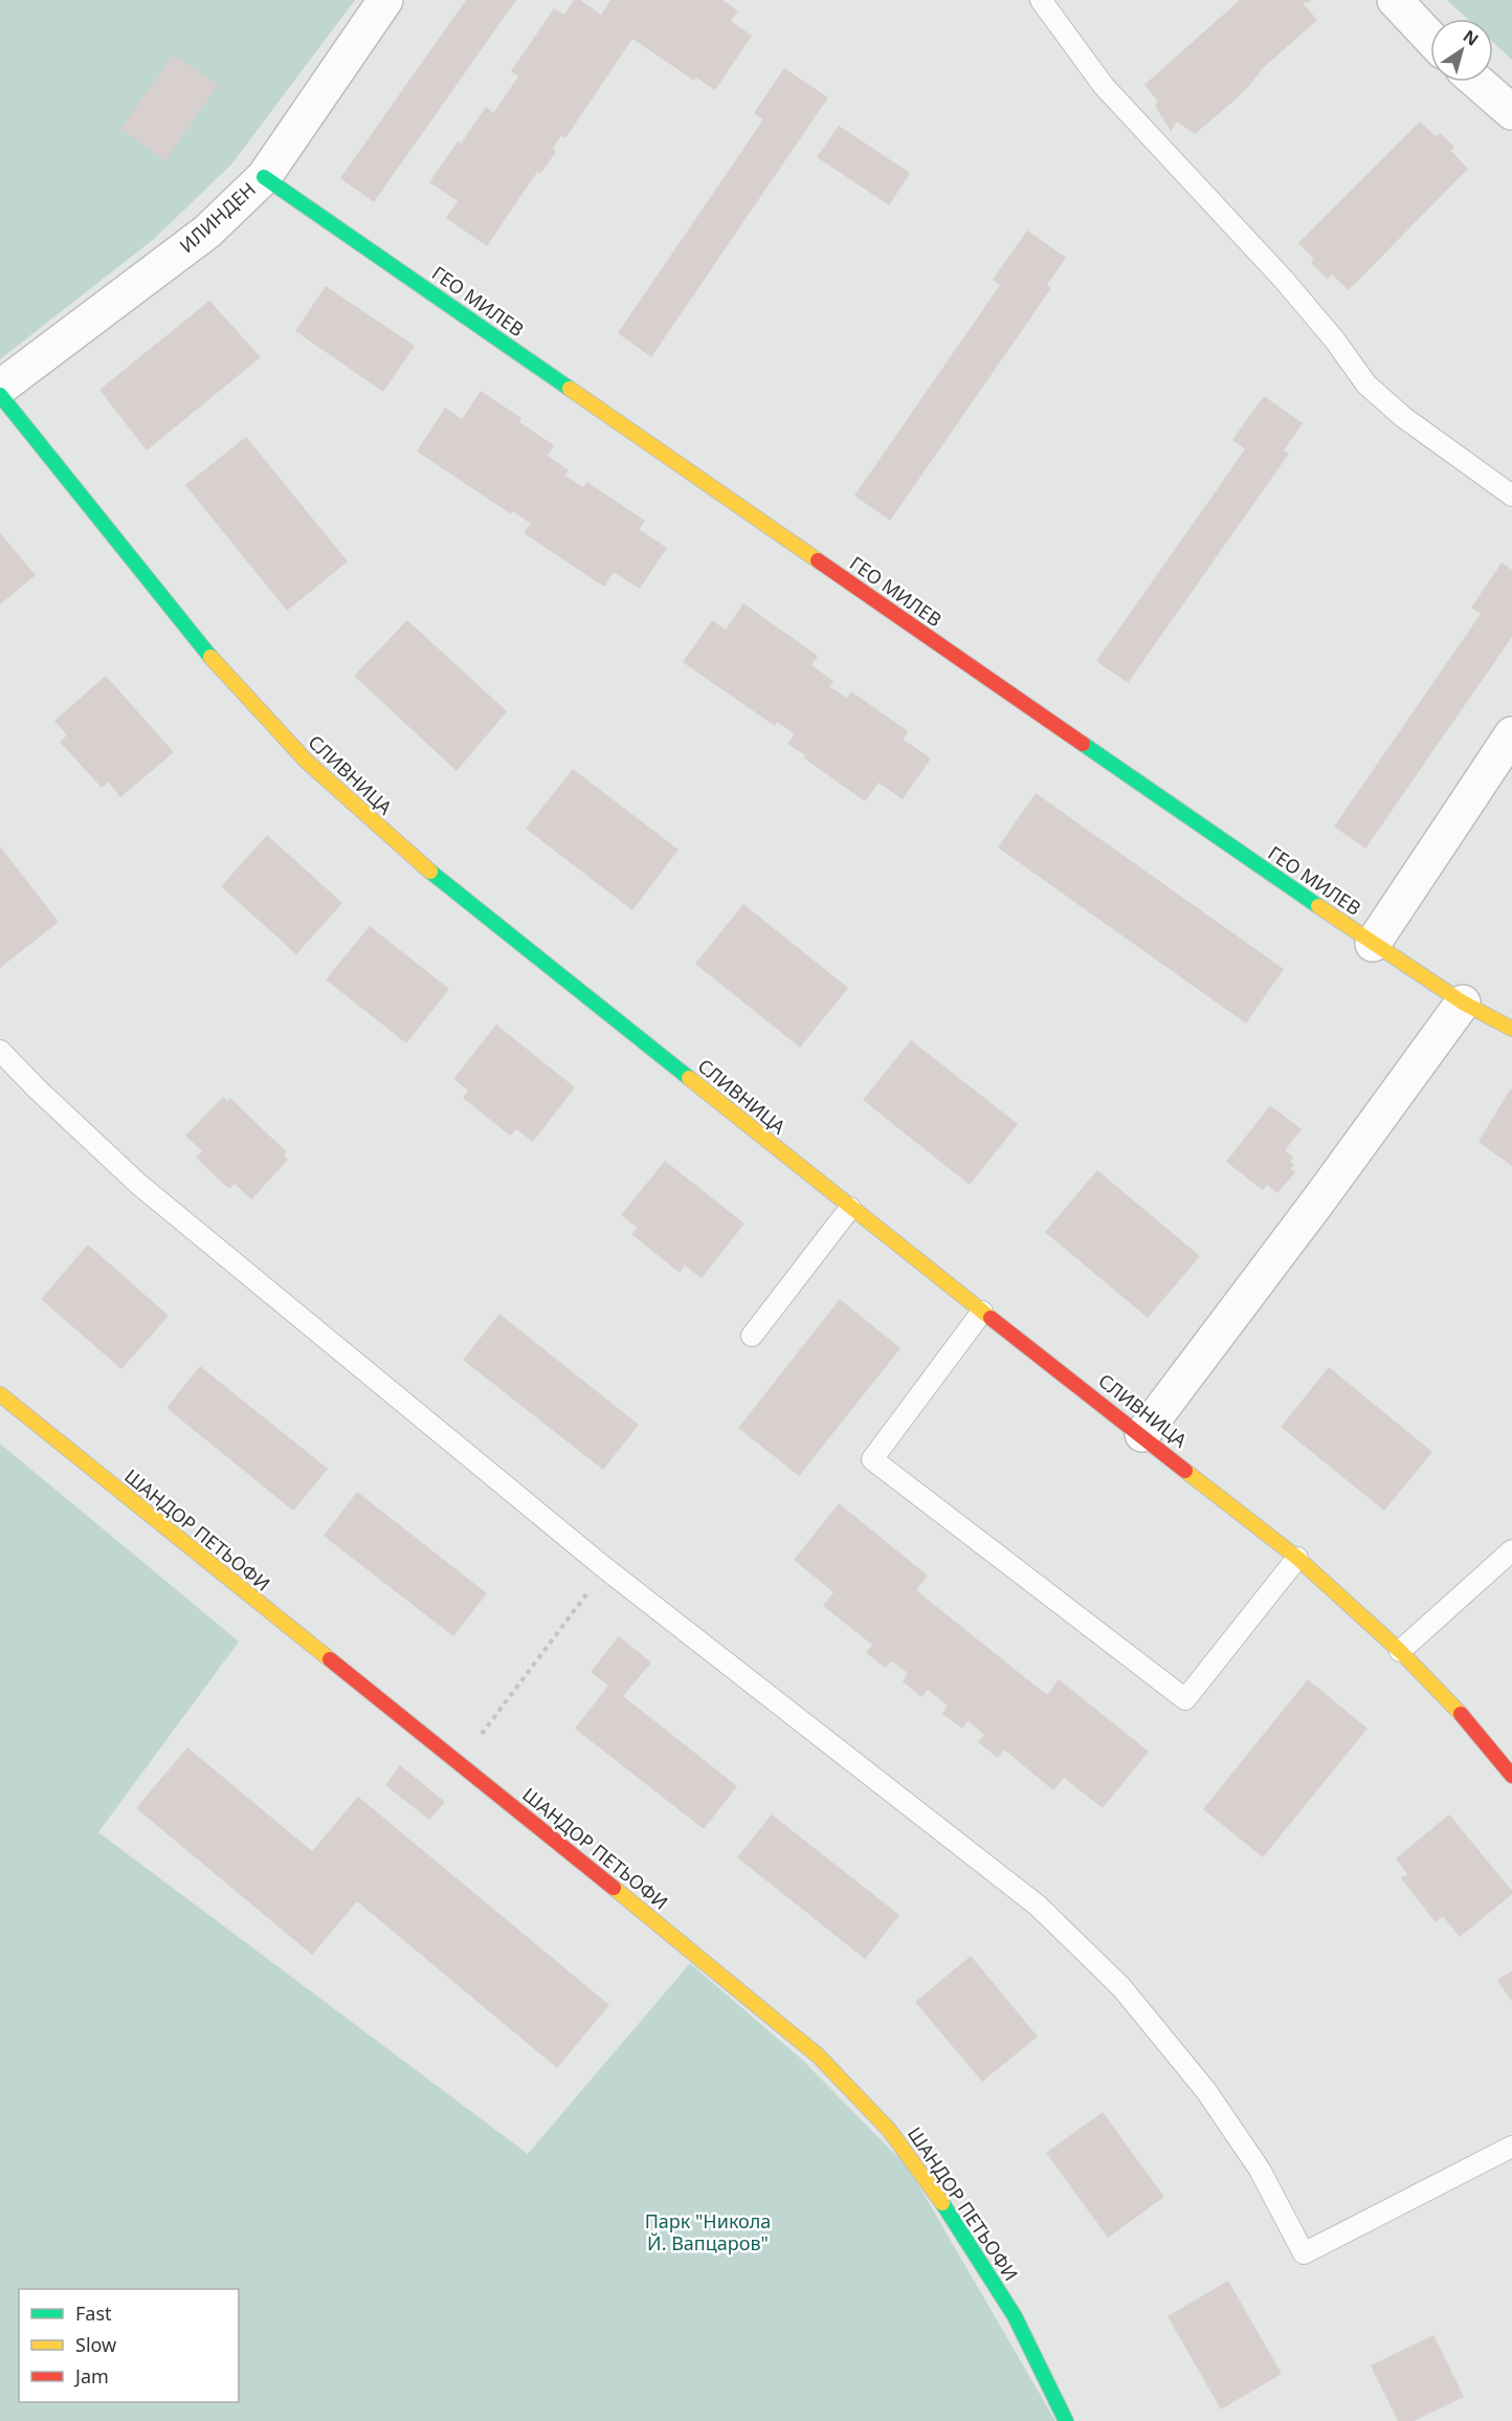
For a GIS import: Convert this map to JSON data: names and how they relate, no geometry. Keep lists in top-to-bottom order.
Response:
{
  "streets": {
    "street": [
      "ИЛИНДЕН",
      "ГЕО МИЛЕВ",
      "СЛИВНИЦА",
      "ШАНДОР ПЕТЬОФИ"
    ]
  },
  "crossings": [
    ["ИЛИНДЕН", "ГЕО МИЛЕВ"]
  ],
  "parks": ["Парк \"Никола Й. Вапцаров\""],
  "legend": ["Fast", "Slow", "Jam"],
  "north": "top right"
}
